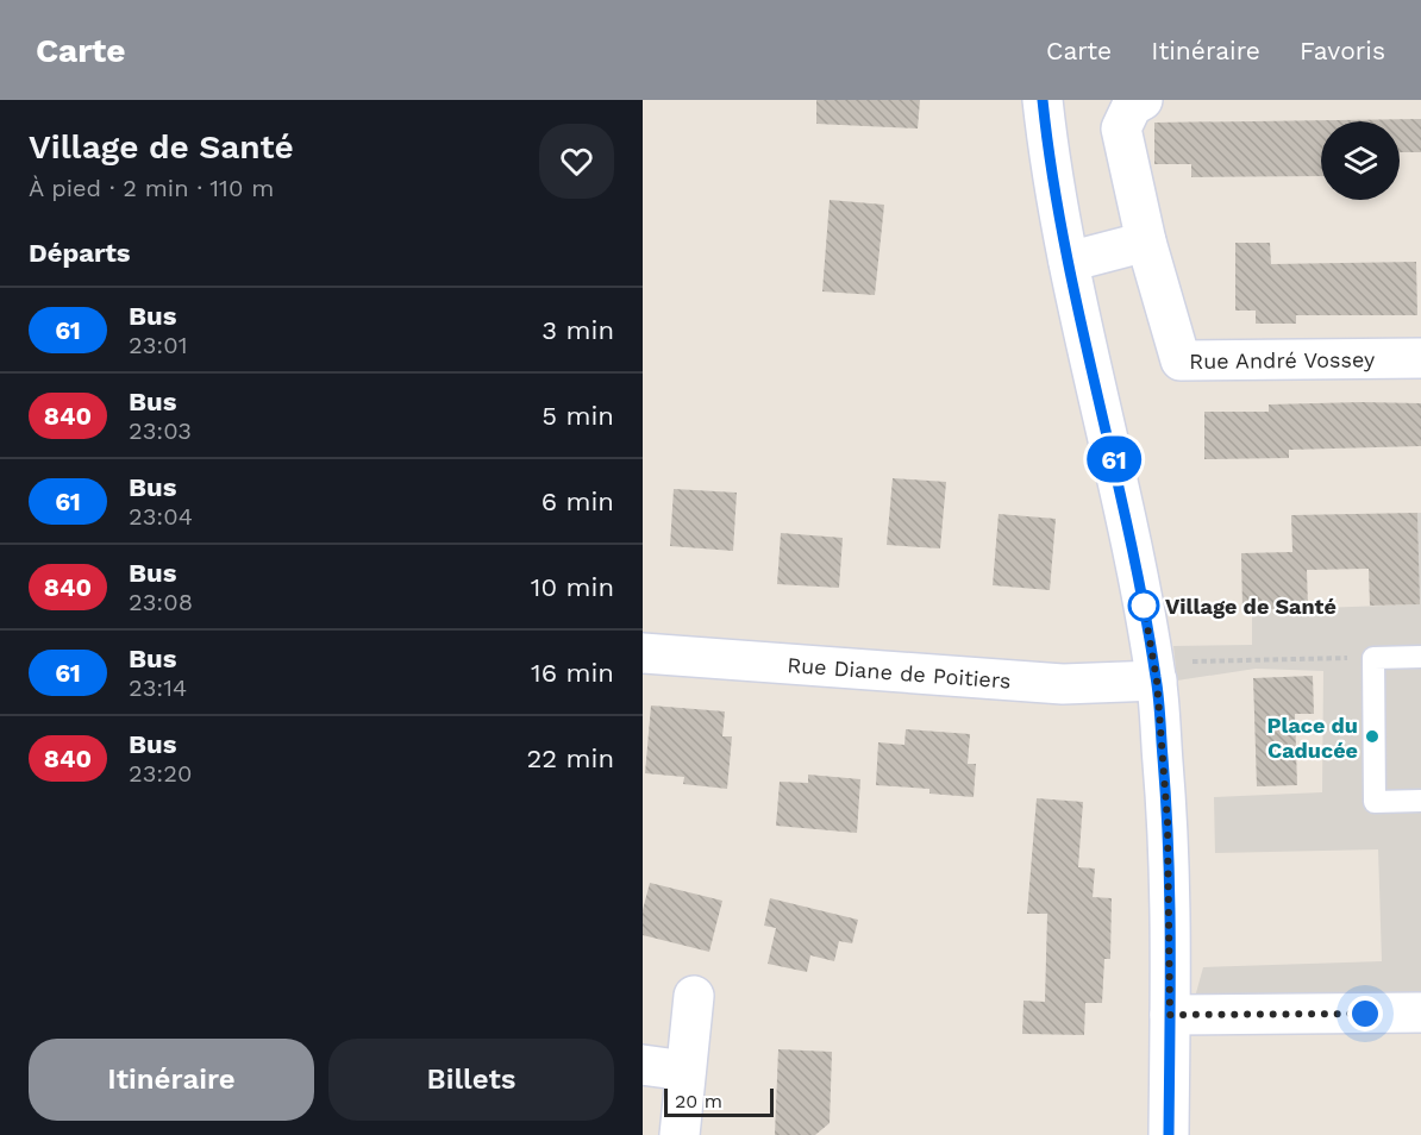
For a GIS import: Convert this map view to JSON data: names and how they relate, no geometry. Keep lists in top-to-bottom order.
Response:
{
  "streets": {
    "street": ["Rue André Vossey", "Rue Diane de Poitiers"]
  },
  "places": ["Village de Santé", "Place du Caducée"],
  "lines": ["bus line 61"],
  "scale_bar": "20 m",
  "page": {
    "header": "Carte",
    "nav": ["Carte", "Itinéraire", "Favoris"],
    "heading": [
      ["Village de Santé", "À pied · 2 min · 110 m"],
      "Départs"
    ],
    "on_map": "61",
    "list": [
      {
        "mark": "61",
        "name": "Bus",
        "note": "23:01",
        "value": "3 min"
      },
      {
        "mark": "840",
        "name": "Bus",
        "note": "23:03",
        "value": "5 min"
      },
      {
        "mark": "61",
        "name": "Bus",
        "note": "23:04",
        "value": "6 min"
      },
      {
        "mark": "840",
        "name": "Bus",
        "note": "23:08",
        "value": "10 min"
      },
      {
        "mark": "61",
        "name": "Bus",
        "note": "23:14",
        "value": "16 min"
      },
      {
        "mark": "840",
        "name": "Bus",
        "note": "23:20",
        "value": "22 min"
      }
    ],
    "buttons": ["Itinéraire", "Billets"],
    "scale": "20 m"
  }
}
